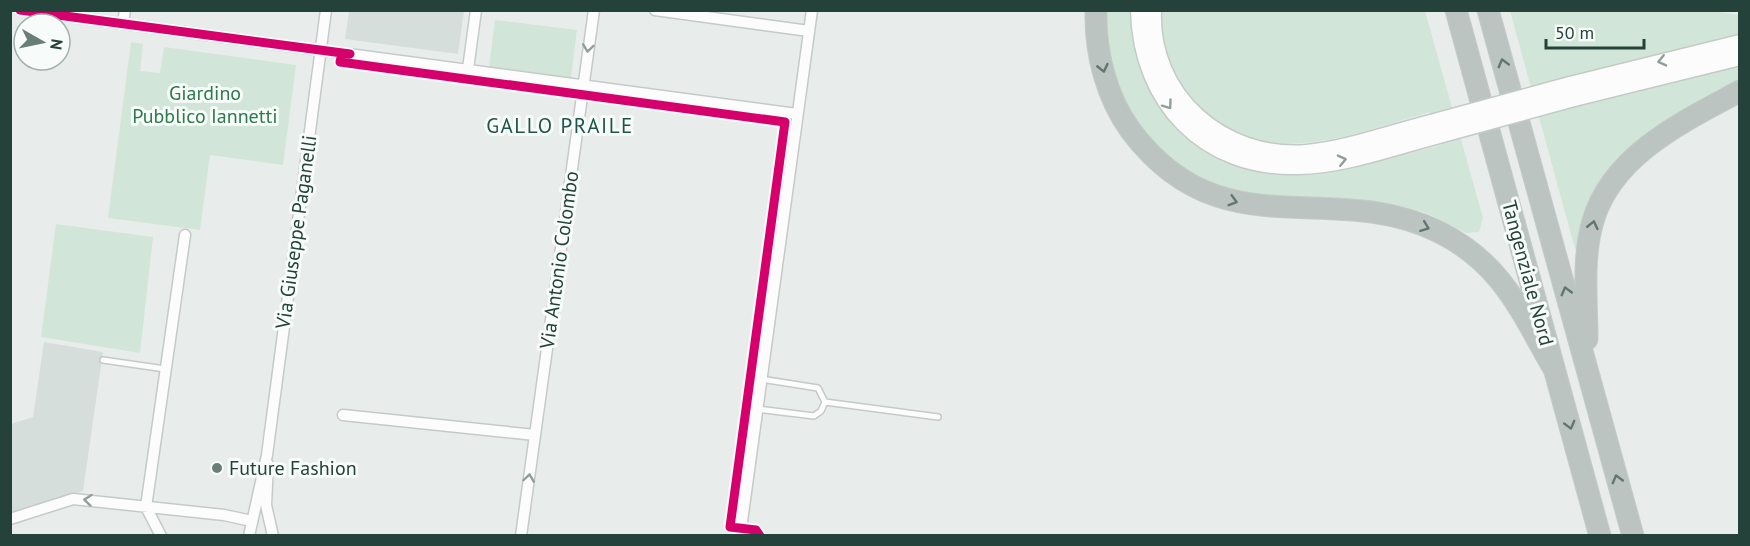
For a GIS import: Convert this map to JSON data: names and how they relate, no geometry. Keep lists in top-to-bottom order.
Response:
{
  "streets": {
    "highway": ["Tangenziale Nord"],
    "street": ["Via Giuseppe Paganelli", "Via Antonio Colombo"]
  },
  "districts": ["GALLO PRAILE"],
  "parks": ["Giardino Pubblico Iannetti"],
  "places": ["Future Fashion"],
  "scale_bar": "50 m",
  "north": "right"
}
